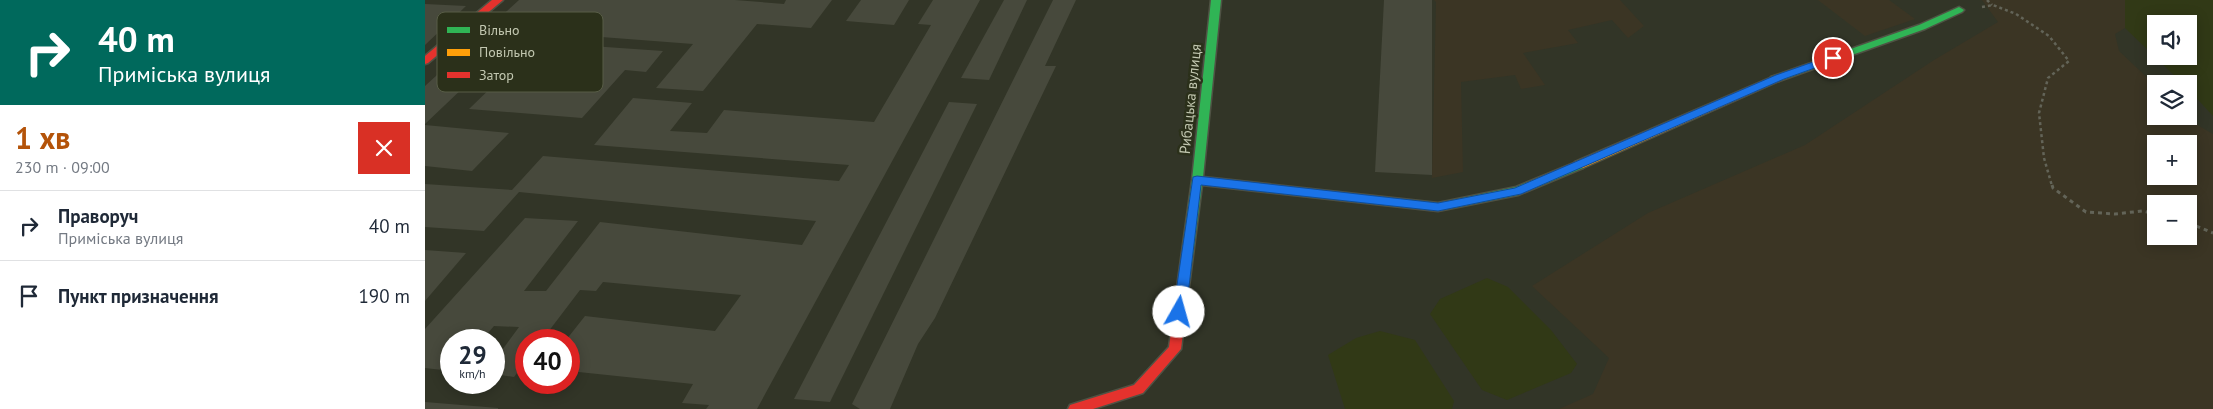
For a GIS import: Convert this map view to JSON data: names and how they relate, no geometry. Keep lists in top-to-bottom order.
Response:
{
  "streets": {
    "street": ["Рибацька вулиця"]
  },
  "legend": ["Вільно", "Повільно", "Затор"],
  "page": {
    "turn": ["40 m", "Приміська вулиця"],
    "map_buttons": ["+", "−"],
    "heading": ["1 хв", "230 m · 09:00"],
    "list": [
      {
        "name": "Праворуч",
        "note": "Приміська вулиця",
        "value": "40 m"
      },
      {
        "name": "Пункт призначення",
        "value": "190 m"
      }
    ],
    "speed": "29 km/h",
    "limit": "40"
  }
}
